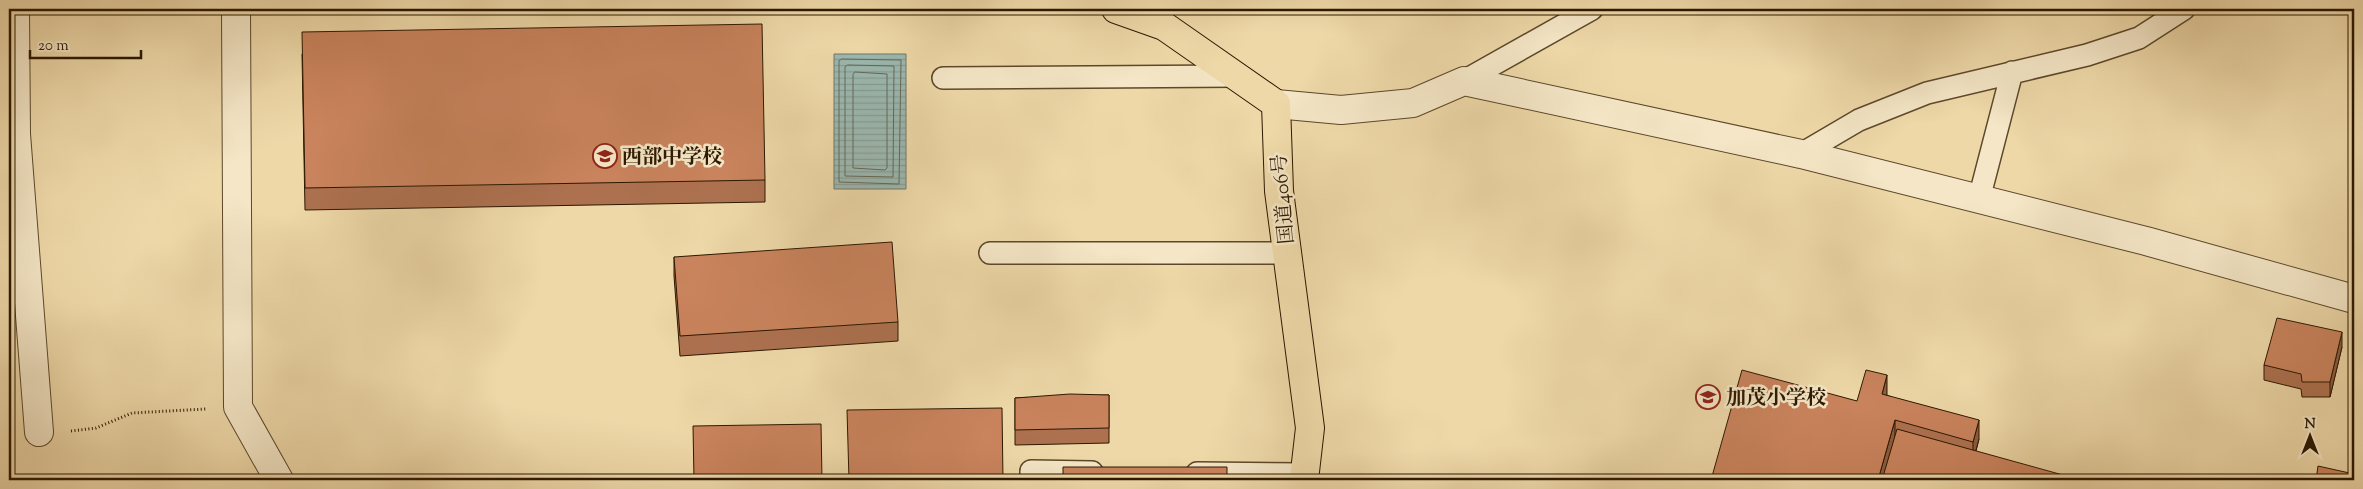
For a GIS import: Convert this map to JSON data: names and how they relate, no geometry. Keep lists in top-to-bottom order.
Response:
{
  "streets": {
    "highway": ["国道406号"]
  },
  "places": {
    "school or university": ["西部中学校", "加茂小学校"]
  },
  "scale_bar": "20 m",
  "north": "top"
}
